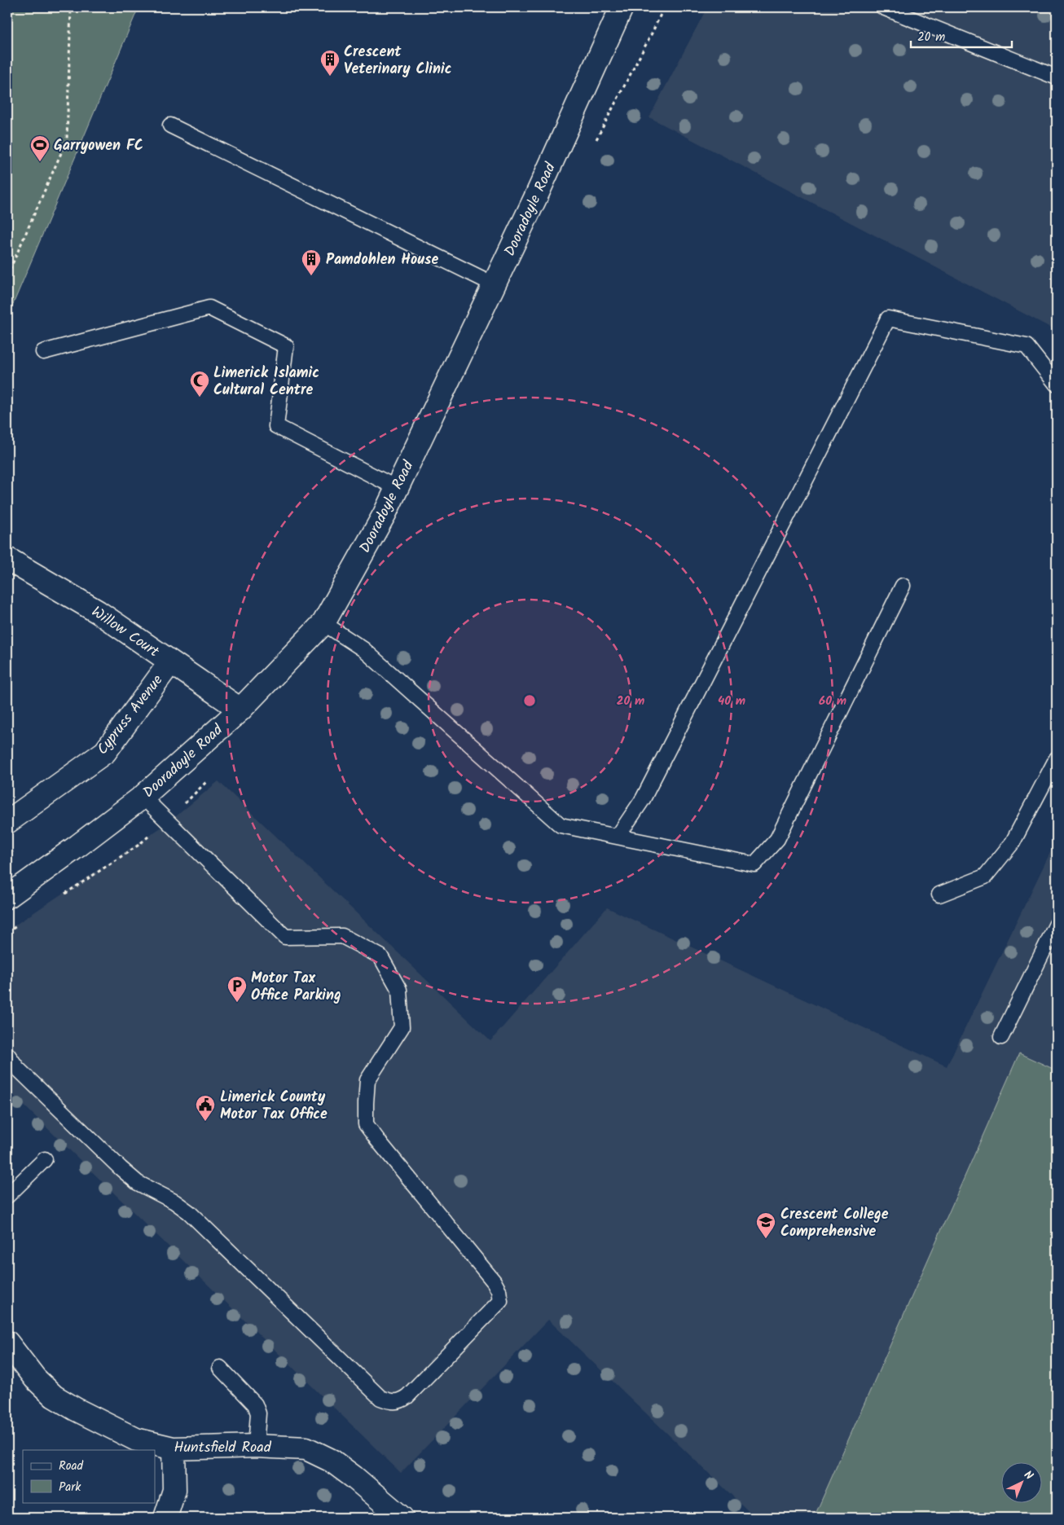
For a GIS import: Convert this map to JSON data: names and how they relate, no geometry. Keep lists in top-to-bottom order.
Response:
{
  "streets": {
    "main road": [
      "Dooradoyle Road",
      "Willow Court",
      "Cypruss Avenue",
      "Huntsfield Road"
    ]
  },
  "crossings": [
    ["Dooradoyle Road", "Willow Court"],
    ["Willow Court", "Cypruss Avenue"]
  ],
  "places": {
    "building": ["Crescent Veterinary Clinic", "Pamdohlen House"],
    "sports": ["Garryowen FC"],
    "mosque": ["Limerick Islamic Cultural Centre"],
    "parking": ["Motor Tax Office Parking"],
    "public building": ["Limerick County Motor Tax Office"],
    "school or university": ["Crescent College Comprehensive"]
  },
  "legend": ["Road", "Park"],
  "scale_bar": "20 m",
  "north": "top right",
  "rings": ["20 m", "40 m", "60 m"]
}
